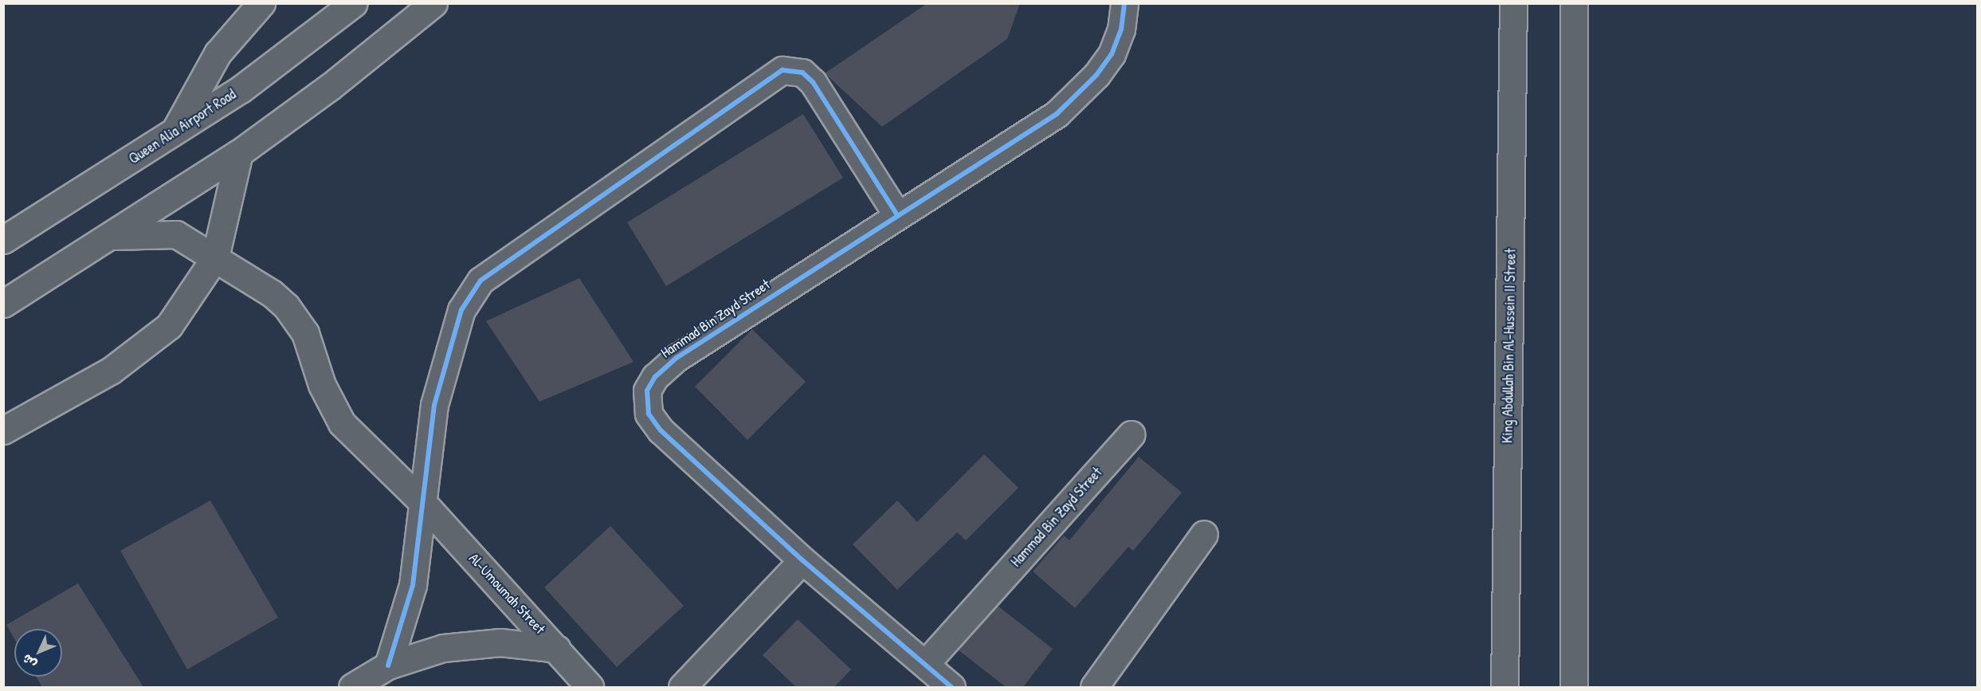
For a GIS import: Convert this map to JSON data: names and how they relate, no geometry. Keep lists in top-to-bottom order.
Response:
{
  "streets": {
    "main road": [
      "Queen Alia Airport Road",
      "Hammad Bin Zayd Street",
      "King Abdullah Bin Al-Hussein II Street",
      "Al-Umoumah Street"
    ]
  },
  "north": "bottom left"
}
